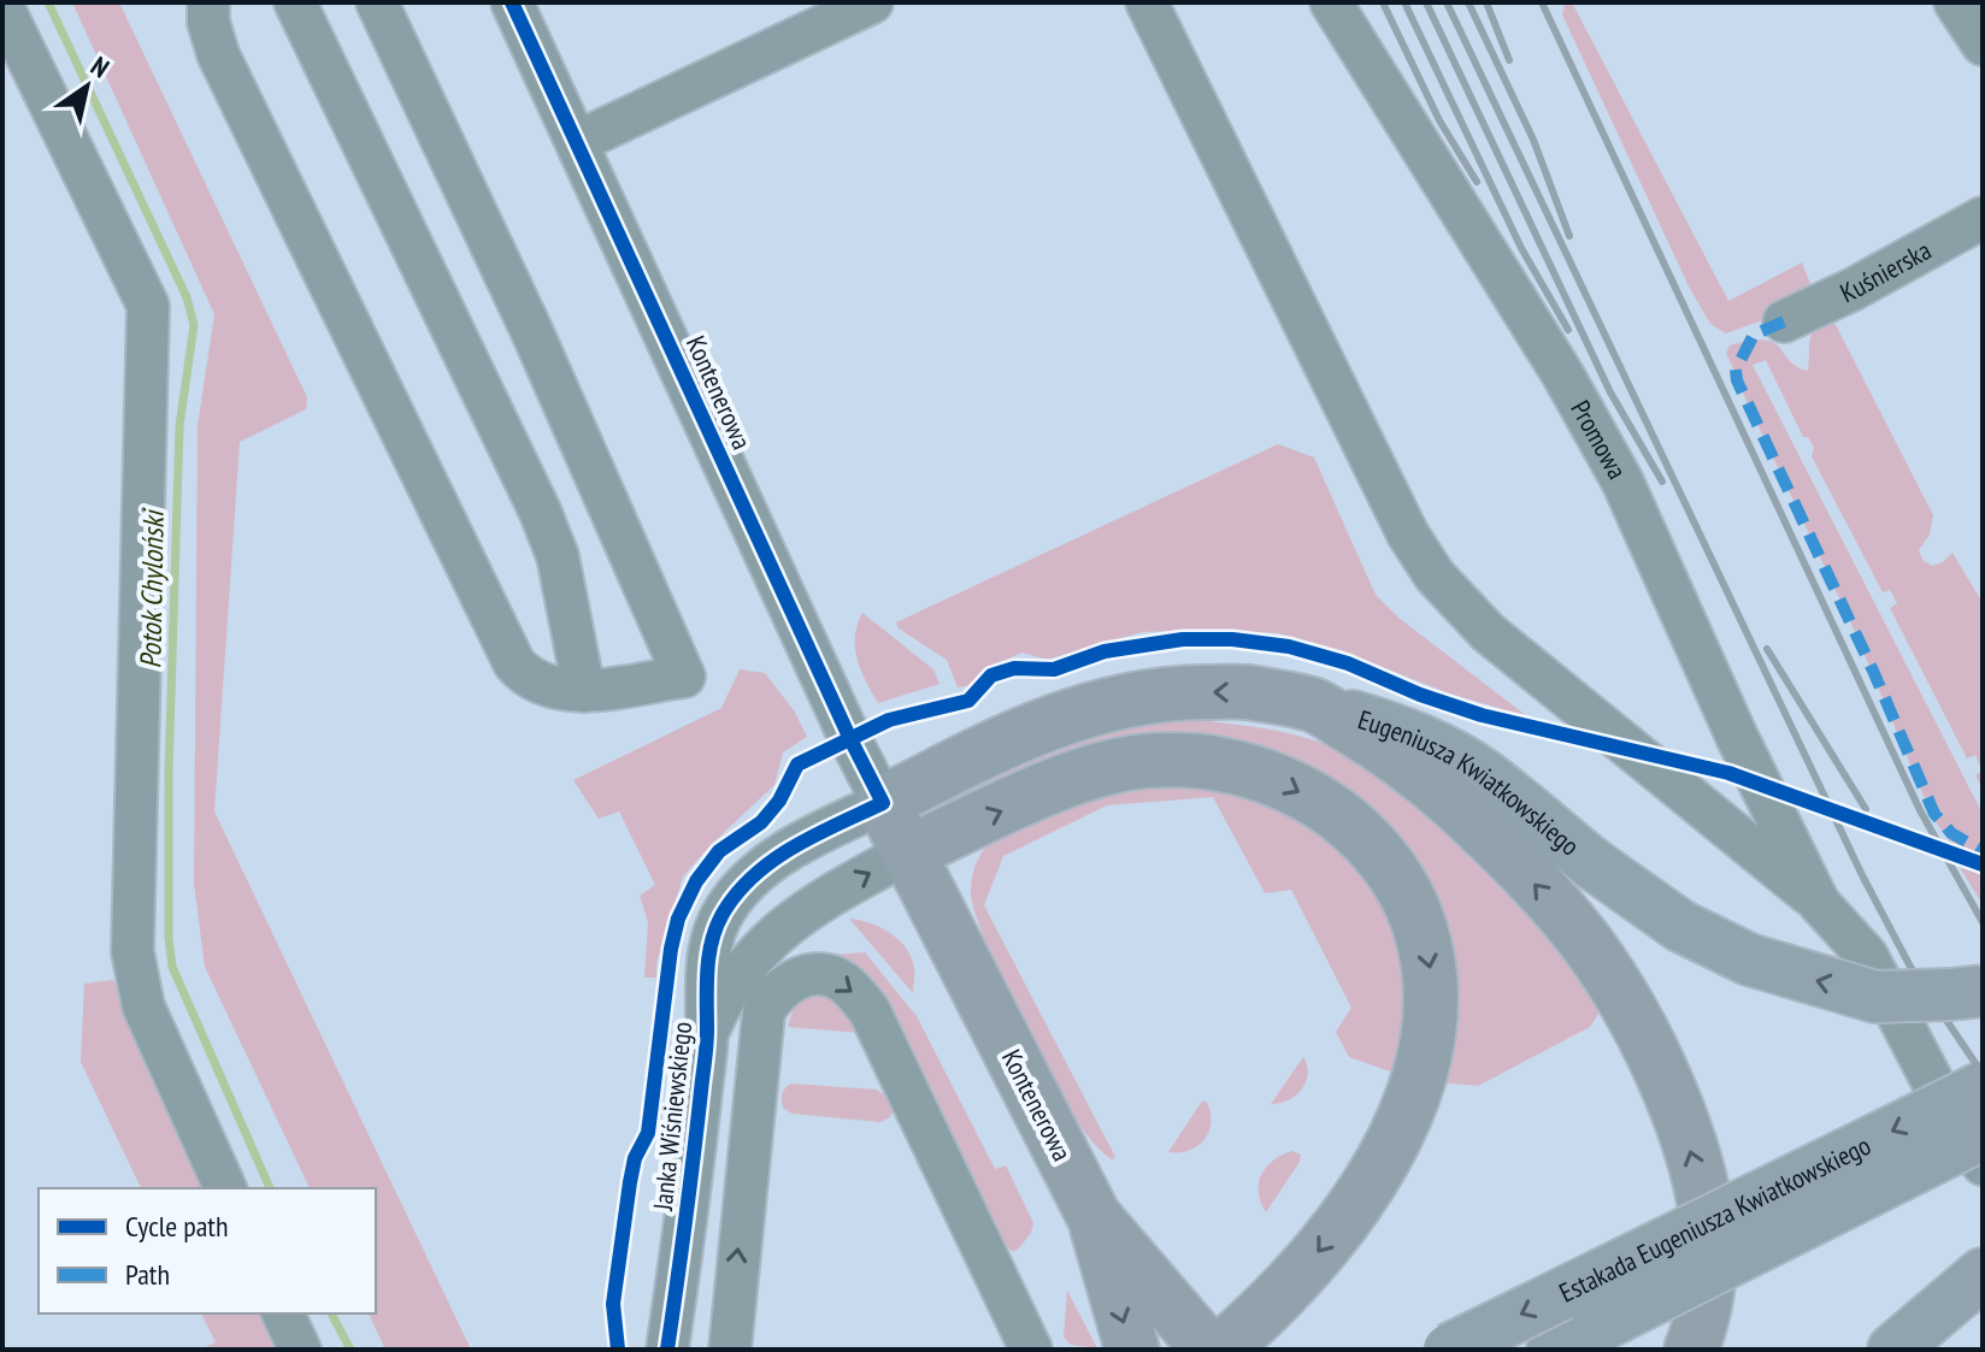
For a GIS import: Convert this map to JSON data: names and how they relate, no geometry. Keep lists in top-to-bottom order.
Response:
{
  "streets": {
    "highway": ["Kontenerowa"],
    "main road": ["Eugeniusza Kwiatkowskiego", "Estakada Eugeniusza Kwiatkowskiego"],
    "street": ["Kuśnierska", "Promowa", "Janka Wiśniewskiego"]
  },
  "crossings": [
    ["Kontenerowa", "Janka Wiśniewskiego"]
  ],
  "one_way": ["Eugeniusza Kwiatkowskiego"],
  "water": ["Potok Chyloński"],
  "legend": ["Cycle path", "Path"],
  "north": "top right"
}
